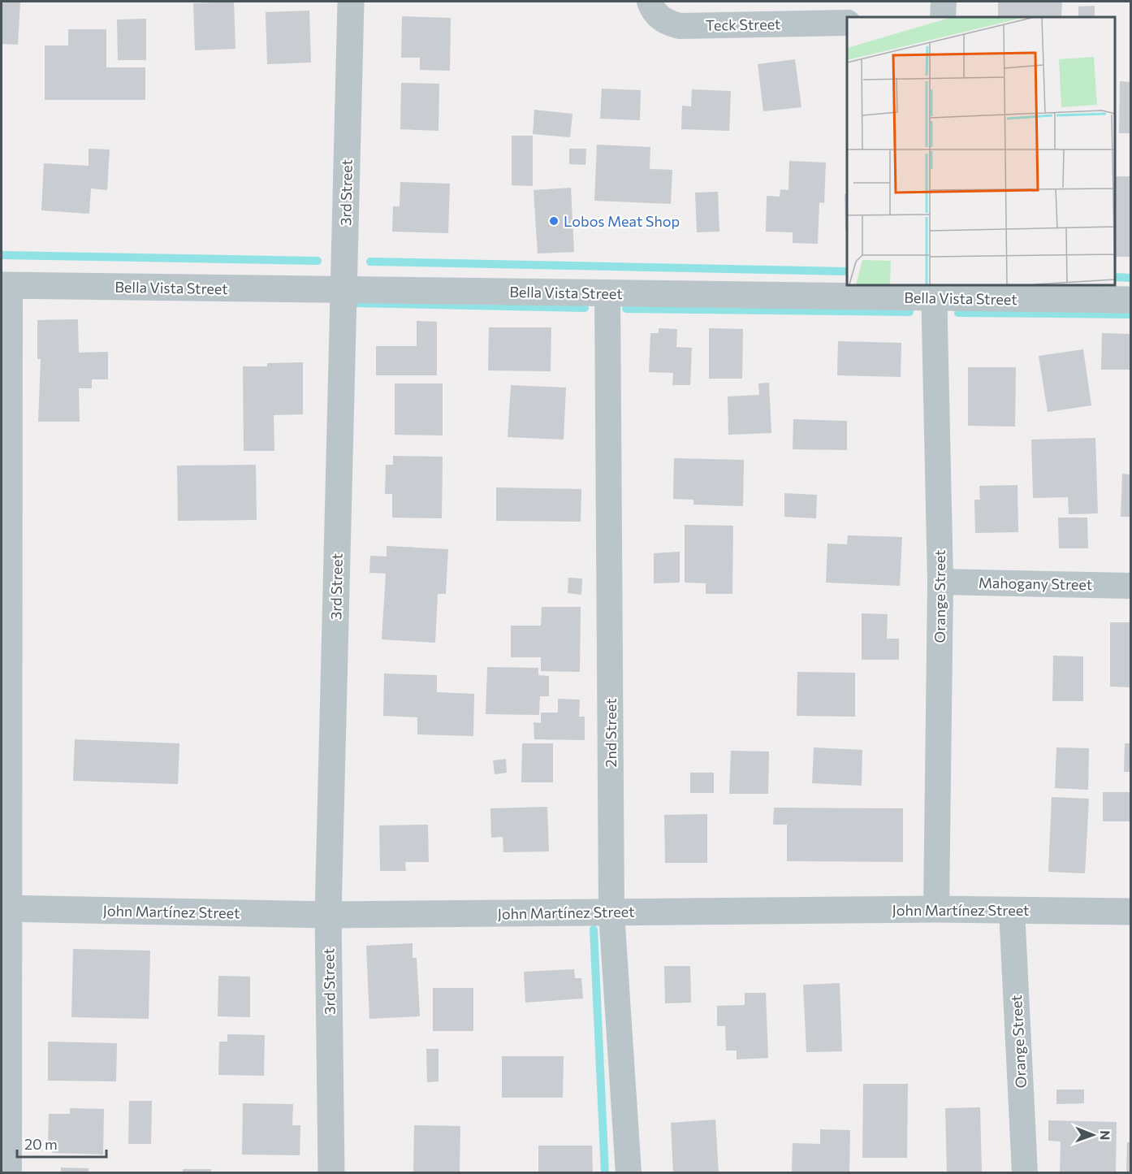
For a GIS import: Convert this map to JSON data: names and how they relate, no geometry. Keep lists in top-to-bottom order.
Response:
{
  "streets": {
    "street": [
      "Teck Street",
      "3rd Street",
      "Bella Vista Street",
      "Mahogany Street",
      "Orange Street",
      "2nd Street",
      "John Martínez Street"
    ]
  },
  "crossings": [
    ["3rd Street", "Bella Vista Street"],
    ["3rd Street", "John Martínez Street"],
    ["Bella Vista Street", "Orange Street"],
    ["Bella Vista Street", "2nd Street"],
    ["Mahogany Street", "Orange Street"],
    ["Orange Street", "John Martínez Street"],
    ["2nd Street", "John Martínez Street"]
  ],
  "places": ["Lobos Meat Shop"],
  "scale_bar": "20 m",
  "north": "right"
}
